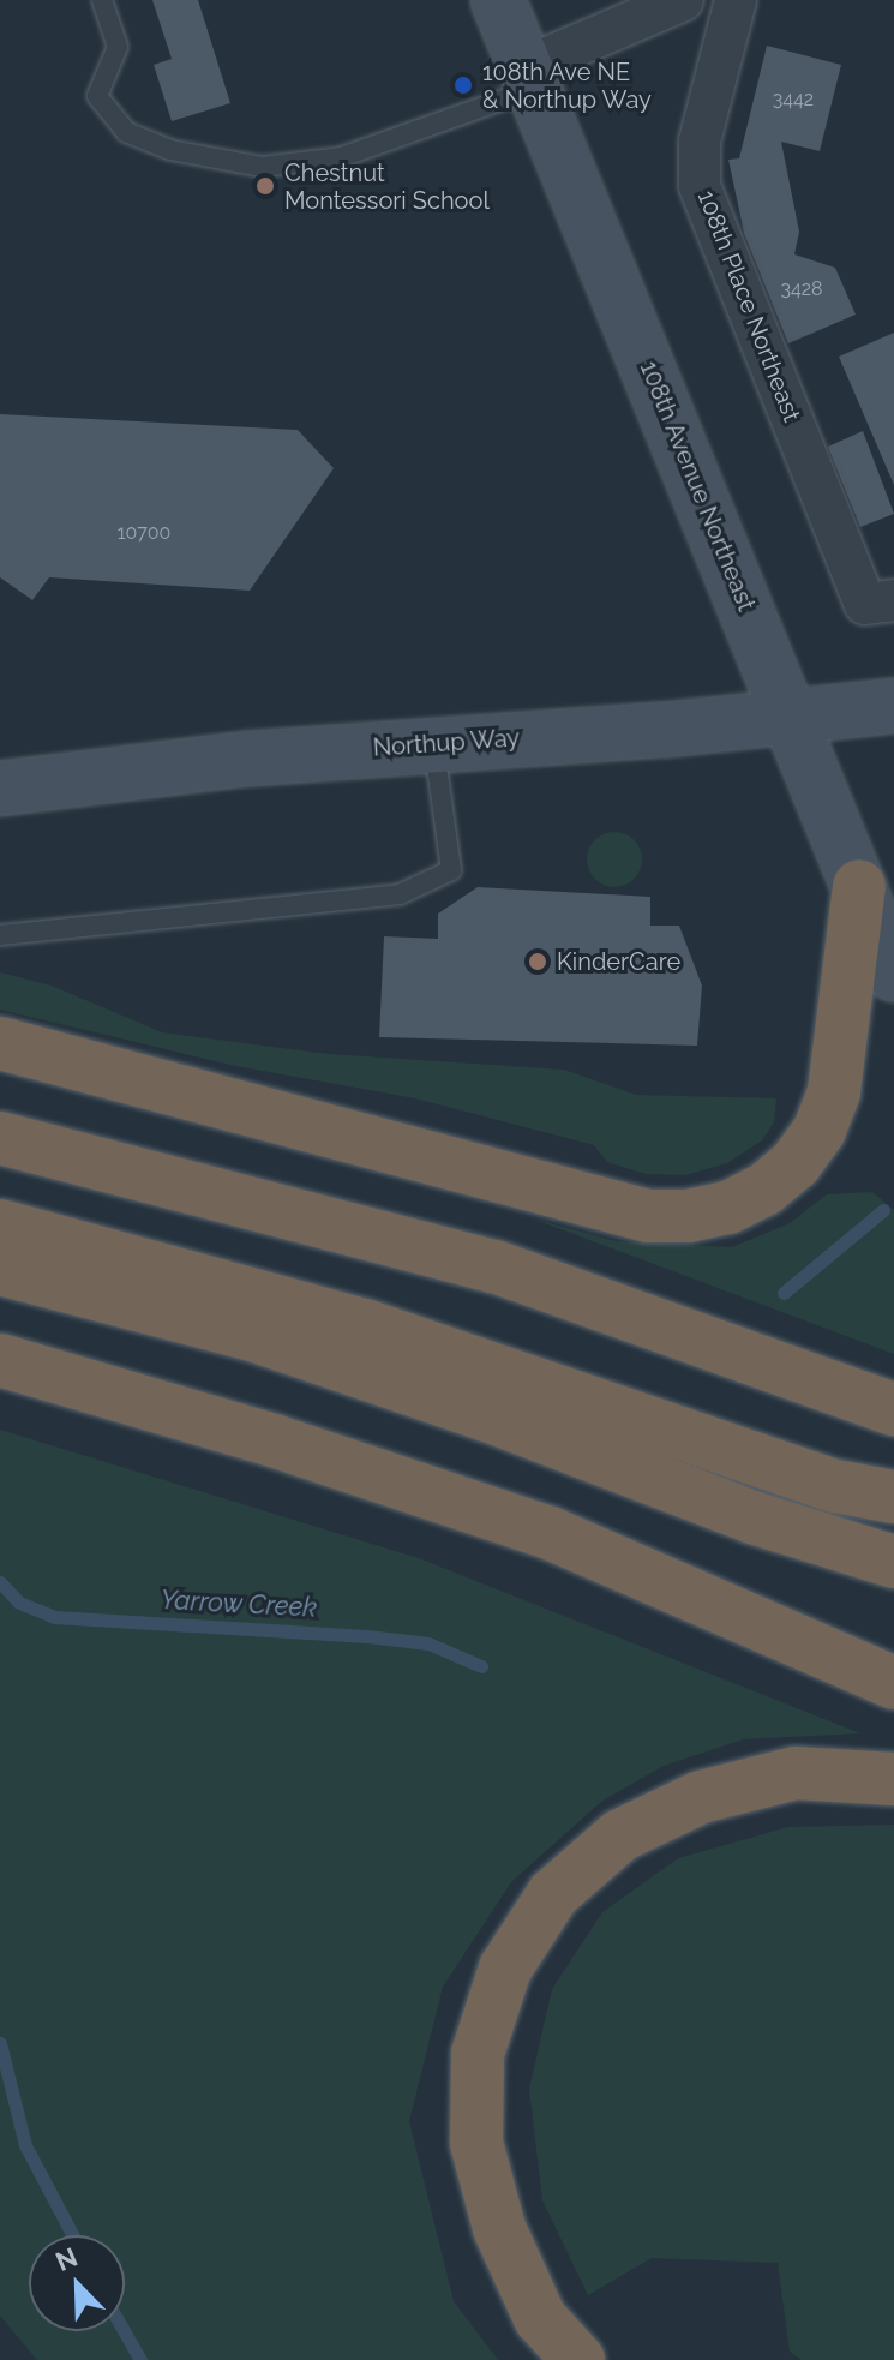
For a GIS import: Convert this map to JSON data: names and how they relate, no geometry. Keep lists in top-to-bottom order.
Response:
{
  "streets": {
    "main road": ["108th Avenue Northeast", "Northup Way"],
    "street": ["108th Place Northeast"]
  },
  "crossings": [
    ["108th Avenue Northeast", "Northup Way"]
  ],
  "water": ["Yarrow Creek"],
  "places": ["108th Ave NE & Northup Way", "Chestnut Montessori School", "KinderCare"],
  "house_numbers": ["3442", "3428", "10700"],
  "north": "top left"
}
